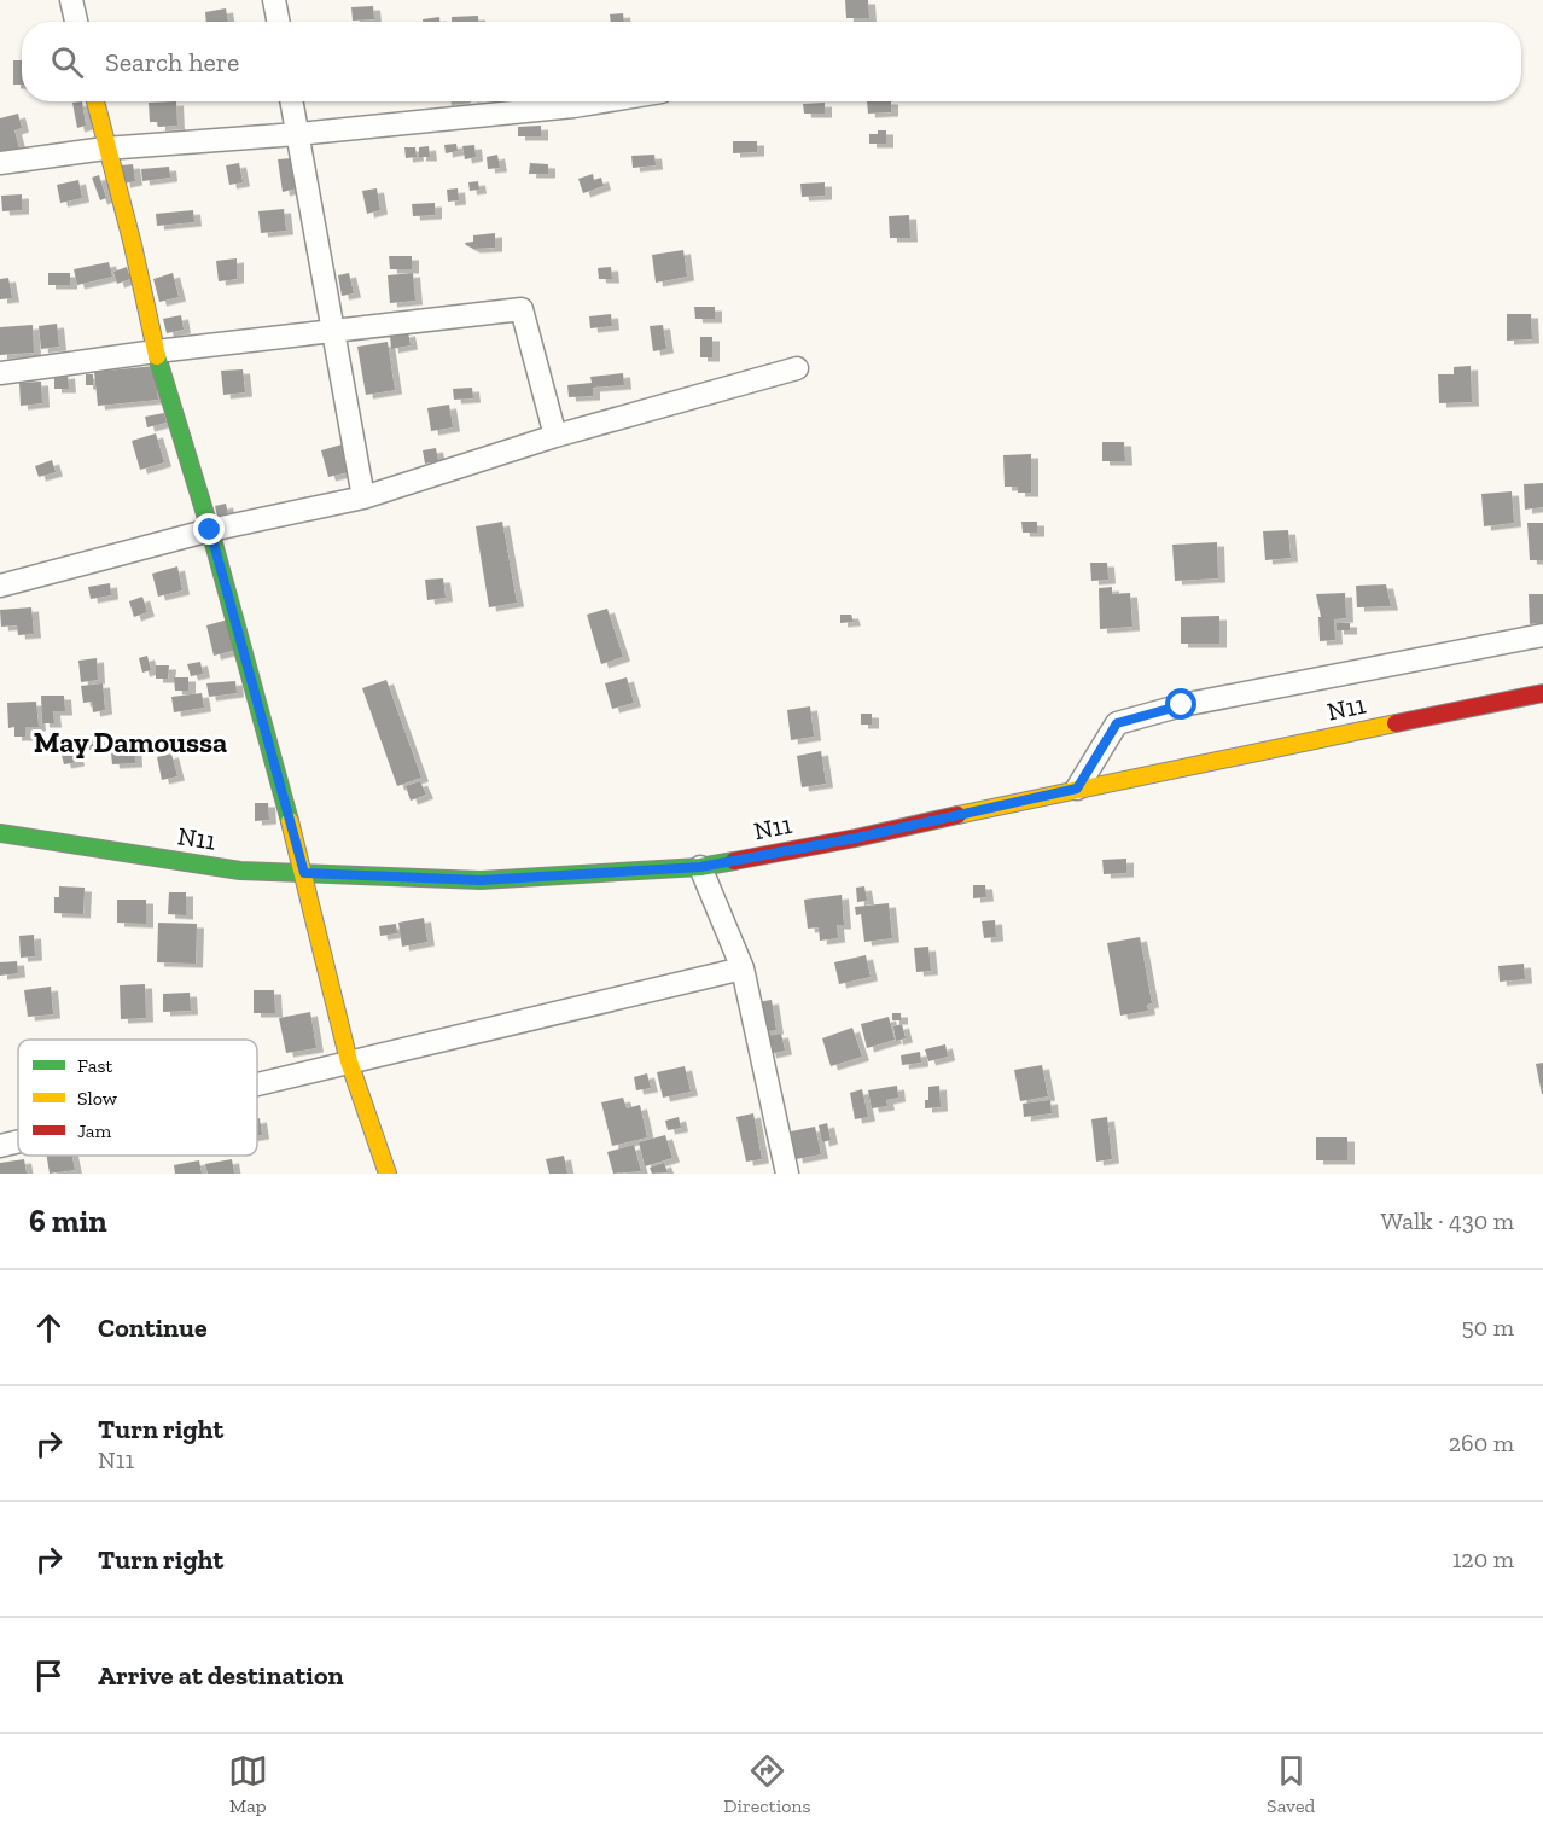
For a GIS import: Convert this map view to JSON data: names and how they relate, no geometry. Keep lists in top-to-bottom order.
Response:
{
  "streets": {
    "main road": ["N11"]
  },
  "districts": ["May Damoussa"],
  "legend": ["Fast", "Slow", "Jam"],
  "page": {
    "search": "Search here",
    "heading": ["6 min", "Walk · 430 m"],
    "list": [
      ["Continue", "50 m"],
      ["Turn right", "N11", "260 m"],
      ["Turn right", "120 m"],
      "Arrive at destination"
    ],
    "nav": ["Map", "Directions", "Saved"]
  }
}
